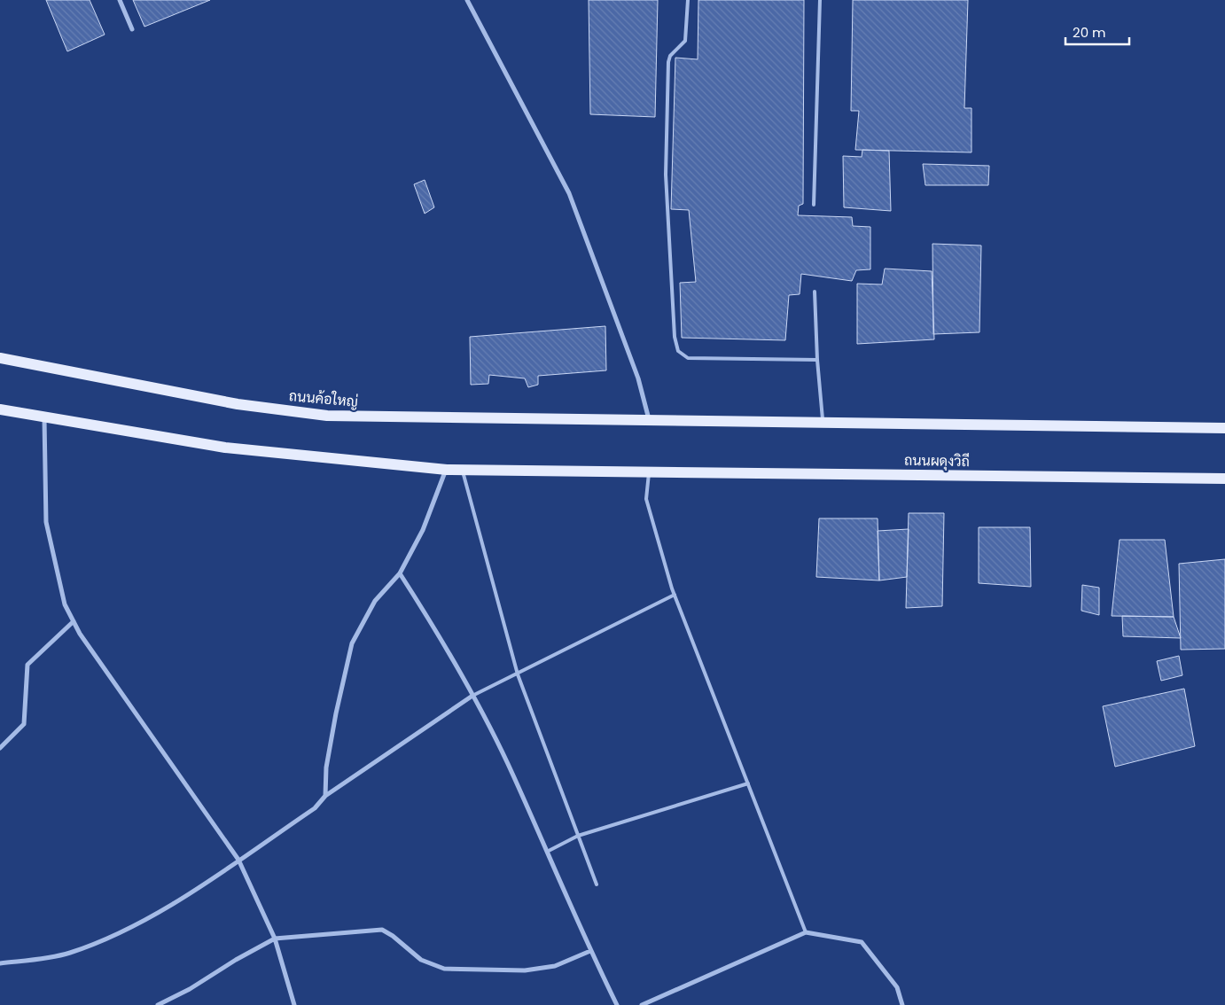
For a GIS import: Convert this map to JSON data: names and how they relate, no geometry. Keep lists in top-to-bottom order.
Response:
{
  "streets": {
    "main road": ["ถนนค้อใหญ่", "ถนนผดุงวิถี"]
  },
  "scale_bar": "20 m"
}
